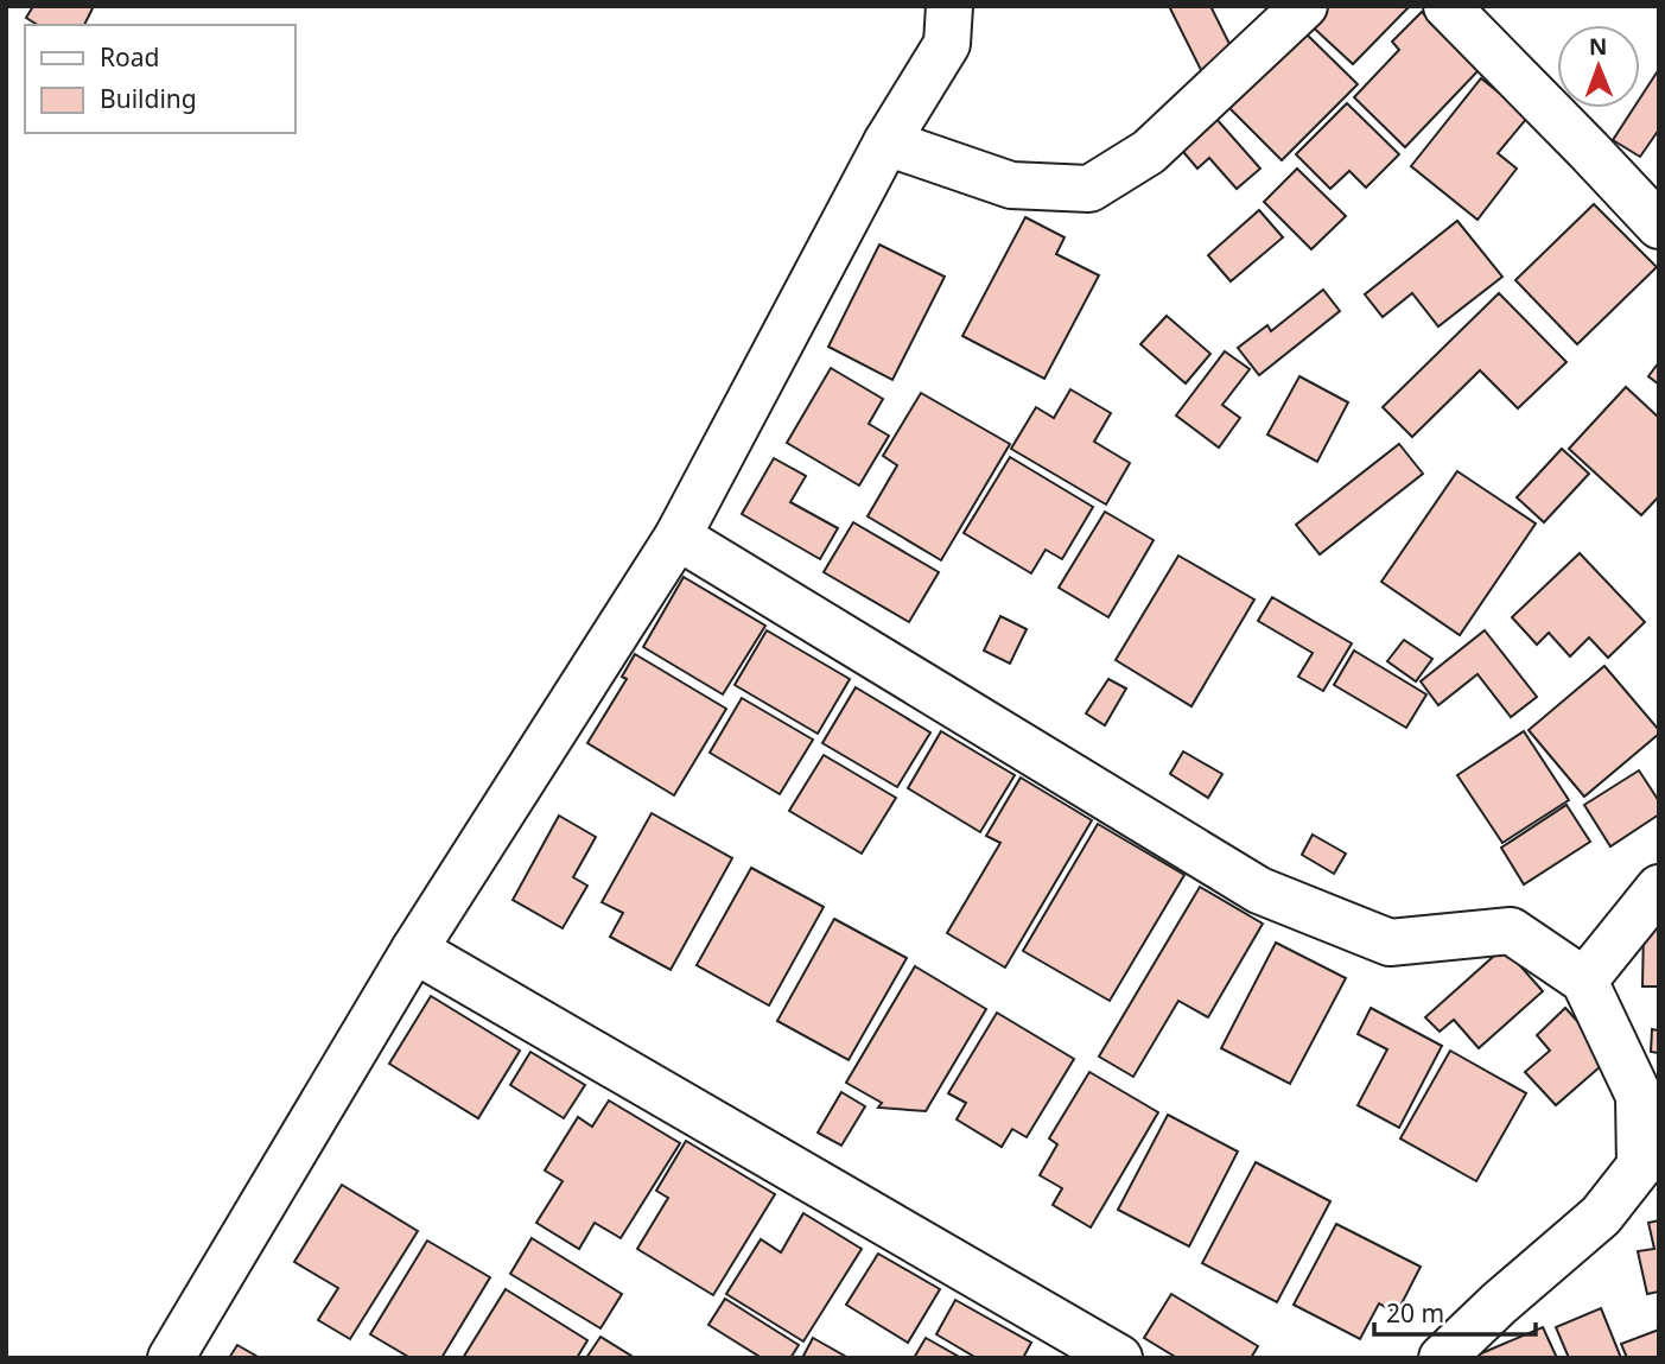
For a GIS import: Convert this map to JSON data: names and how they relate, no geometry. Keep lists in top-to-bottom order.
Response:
{
  "legend": ["Road", "Building"],
  "scale_bar": "20 m",
  "north": "top"
}
